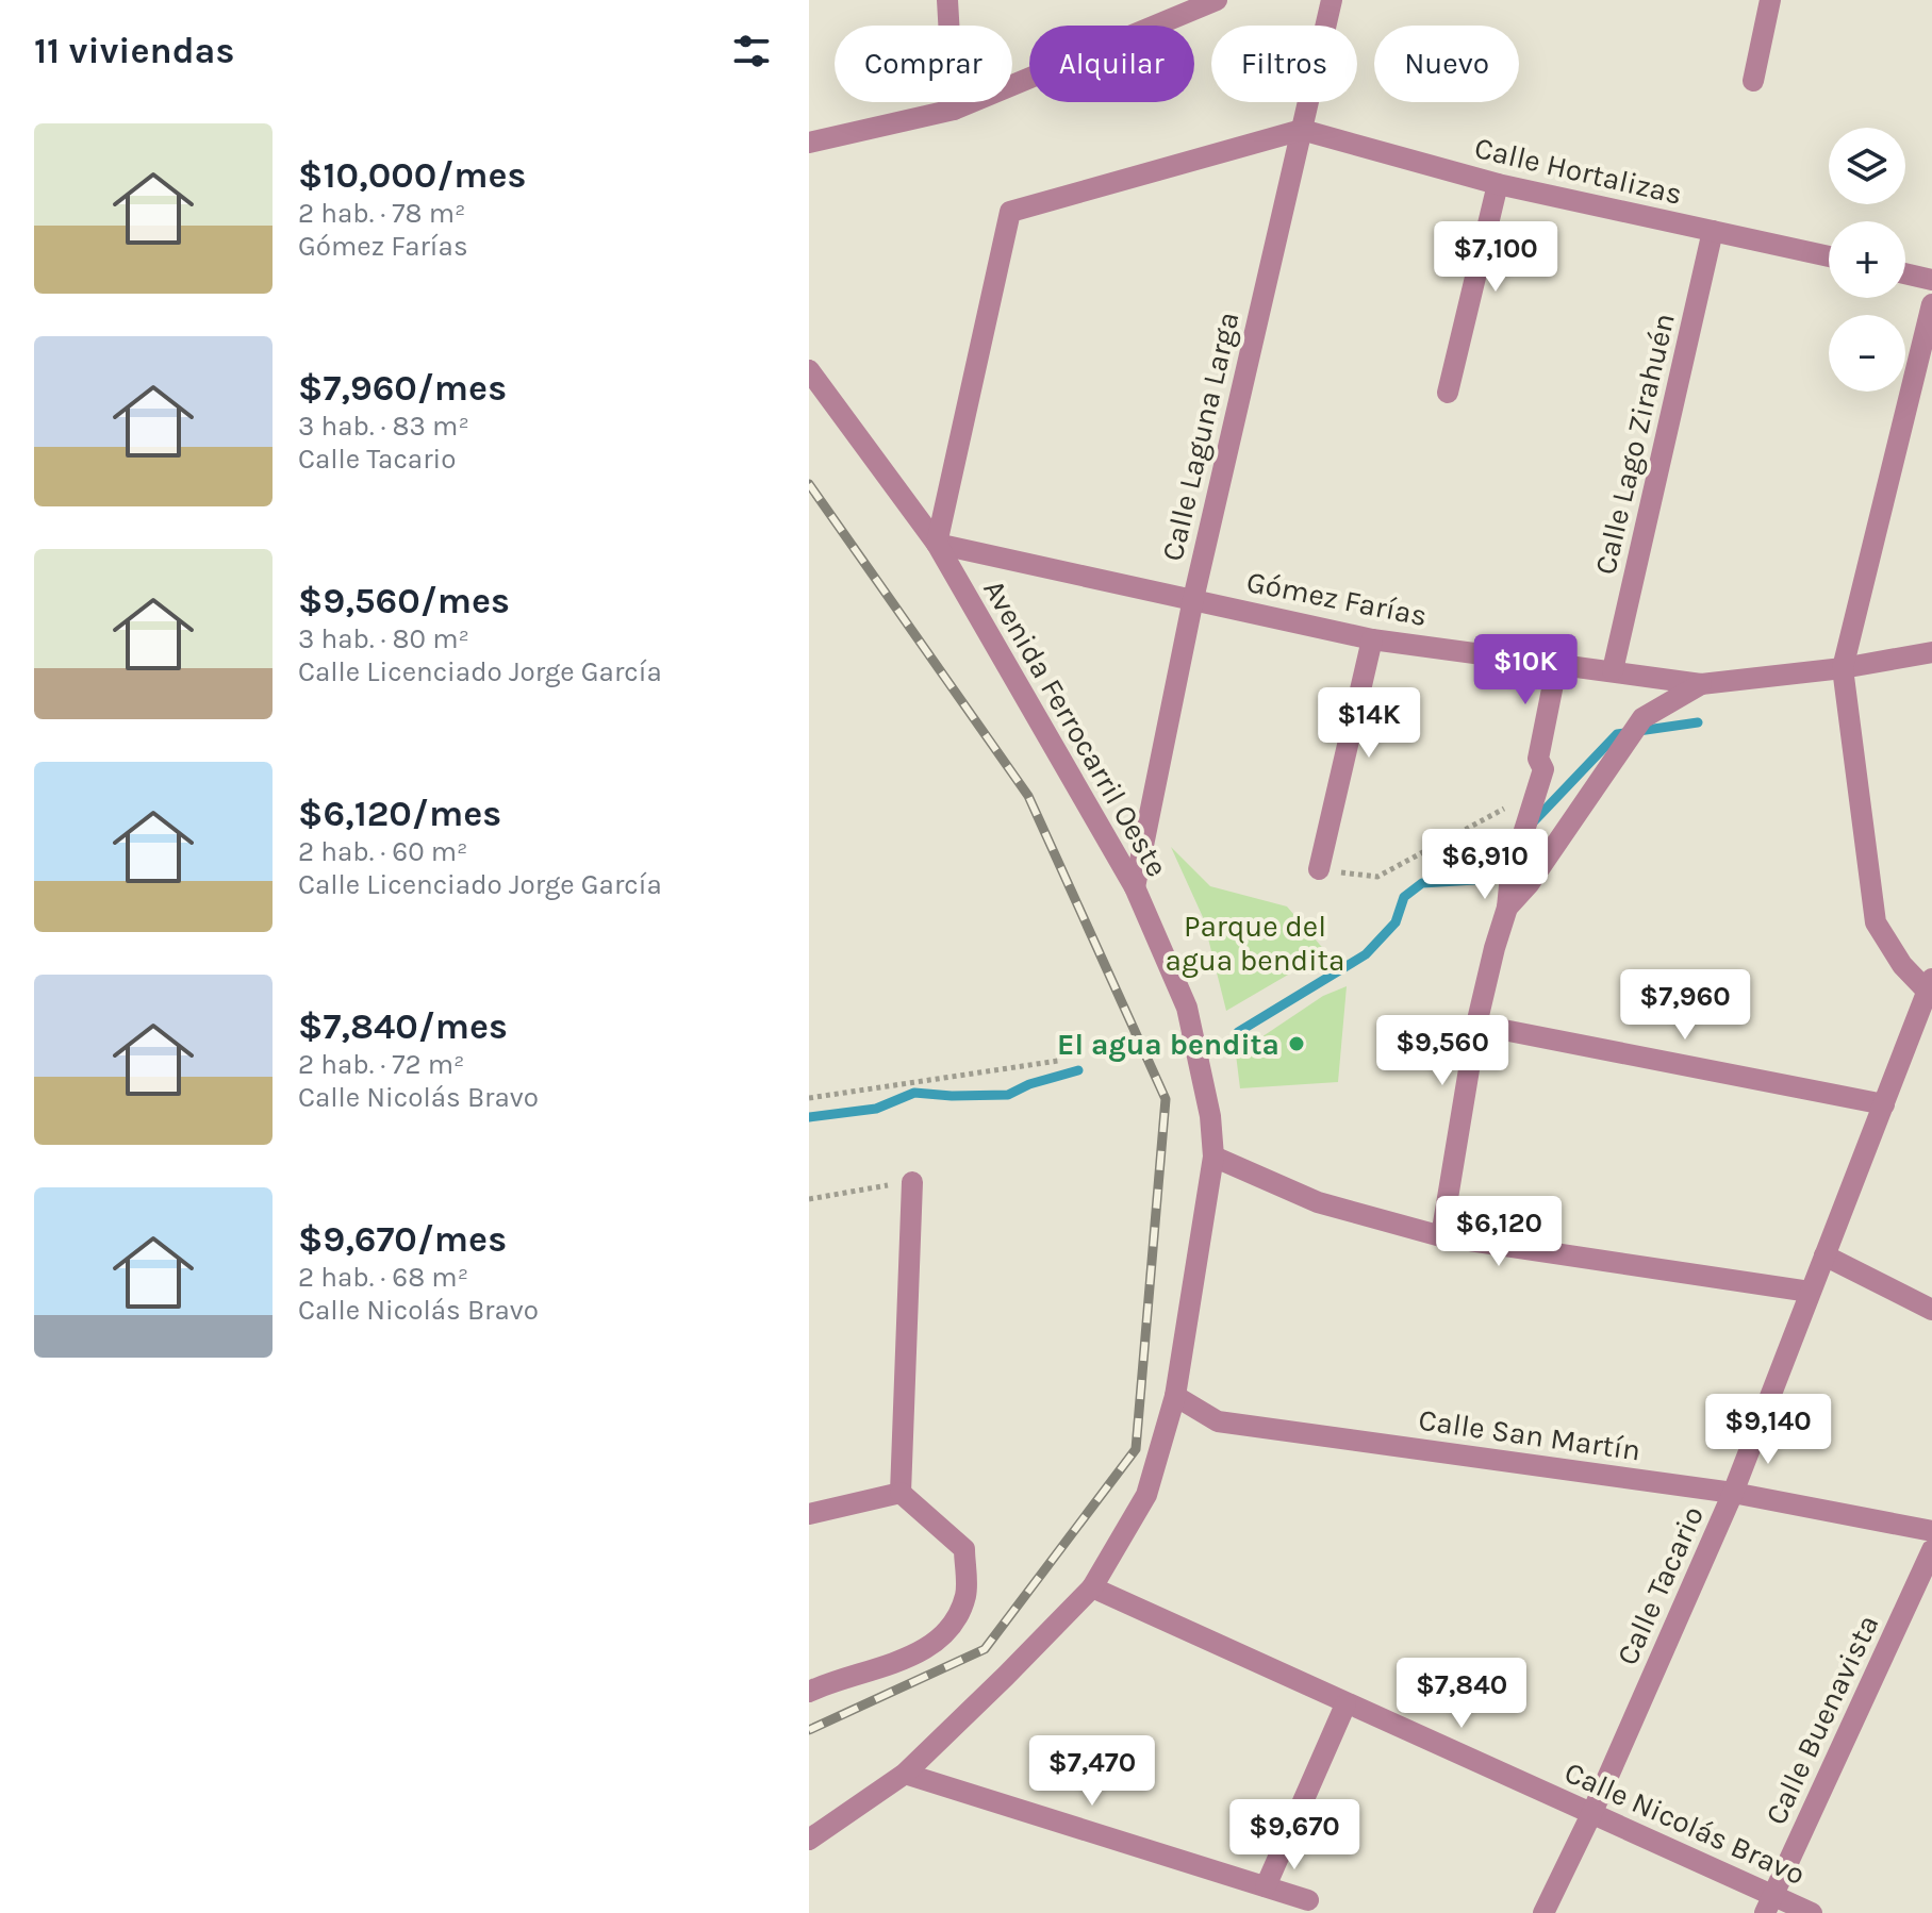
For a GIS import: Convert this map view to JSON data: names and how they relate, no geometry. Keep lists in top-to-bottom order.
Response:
{
  "streets": {
    "street": [
      "Calle Hortalizas",
      "Calle Laguna Larga",
      "Calle Lago Zirahuén",
      "Gómez Farías",
      "Avenida Ferrocarril Oeste",
      "Calle San Martín",
      "Calle Tacario",
      "Calle Buenavista",
      "Calle Nicolás Bravo"
    ]
  },
  "crossings": [
    ["Calle Hortalizas", "Calle Laguna Larga"],
    ["Calle Hortalizas", "Calle Lago Zirahuén"],
    ["Calle Laguna Larga", "Gómez Farías"],
    ["Calle Laguna Larga", "Avenida Ferrocarril Oeste"],
    ["Calle Lago Zirahuén", "Gómez Farías"],
    ["Gómez Farías", "Avenida Ferrocarril Oeste"],
    ["Avenida Ferrocarril Oeste", "Calle San Martín"],
    ["Avenida Ferrocarril Oeste", "Calle Nicolás Bravo"],
    ["Calle San Martín", "Calle Tacario"],
    ["Calle Tacario", "Calle Nicolás Bravo"],
    ["Calle Buenavista", "Calle Nicolás Bravo"]
  ],
  "parks": ["Parque del agua bendita"],
  "places": ["El agua bendita"],
  "page": {
    "heading": "11 viviendas",
    "chip": [
      "Comprar",
      "Alquilar",
      "Filtros",
      "Nuevo"
    ],
    "list": [
      {
        "name": "$10,000/mes",
        "note": "2 hab. · 78 m² · Gómez Farías"
      },
      {
        "name": "$7,960/mes",
        "note": "3 hab. · 83 m² · Calle Tacario"
      },
      {
        "name": "$9,560/mes",
        "note": "3 hab. · 80 m² · Calle Licenciado Jorge García"
      },
      {
        "name": "$6,120/mes",
        "note": "2 hab. · 60 m² · Calle Licenciado Jorge García"
      },
      {
        "name": "$7,840/mes",
        "note": "2 hab. · 72 m² · Calle Nicolás Bravo"
      },
      {
        "name": "$9,670/mes",
        "note": "2 hab. · 68 m² · Calle Nicolás Bravo"
      }
    ],
    "map_buttons": ["+", "−"],
    "price": [
      "$7,100",
      "$10K",
      "$14K",
      "$6,910",
      "$7,960",
      "$9,560",
      "$6,120",
      "$9,140",
      "$7,840",
      "$7,470",
      "$9,670"
    ]
  }
}
